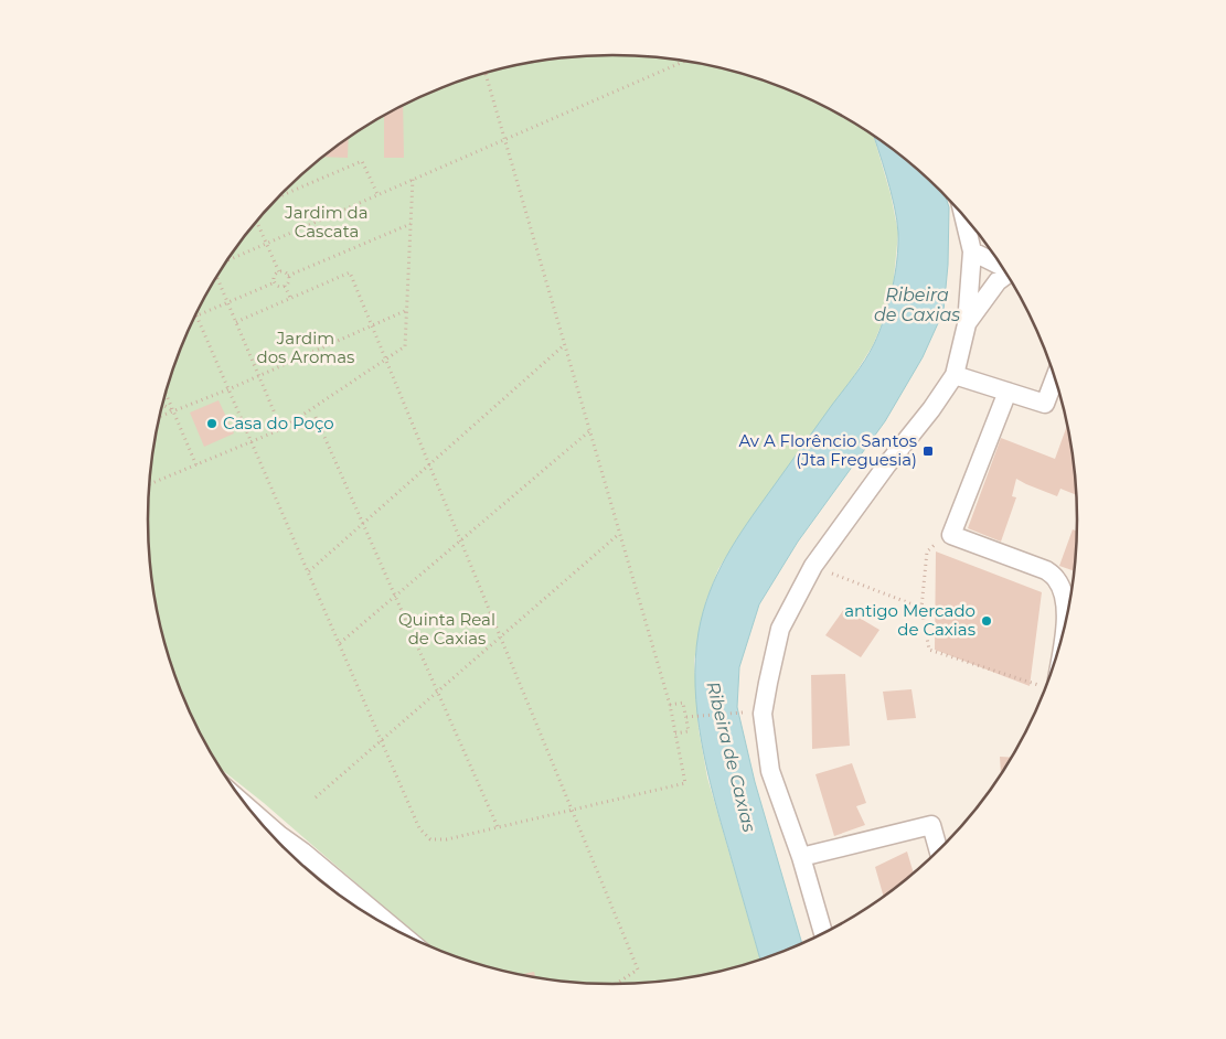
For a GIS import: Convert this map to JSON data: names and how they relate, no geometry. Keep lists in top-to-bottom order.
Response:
{
  "water": ["Ribeira de Caxias"],
  "parks": ["Jardim da Cascata", "Jardim dos Aromas", "Quinta Real de Caxias"],
  "places": {
    "other": ["Casa do Poço", "antigo Mercado de Caxias"],
    "transit": ["Av A Florêncio Santos (Jta Freguesia)"]
  }
}
